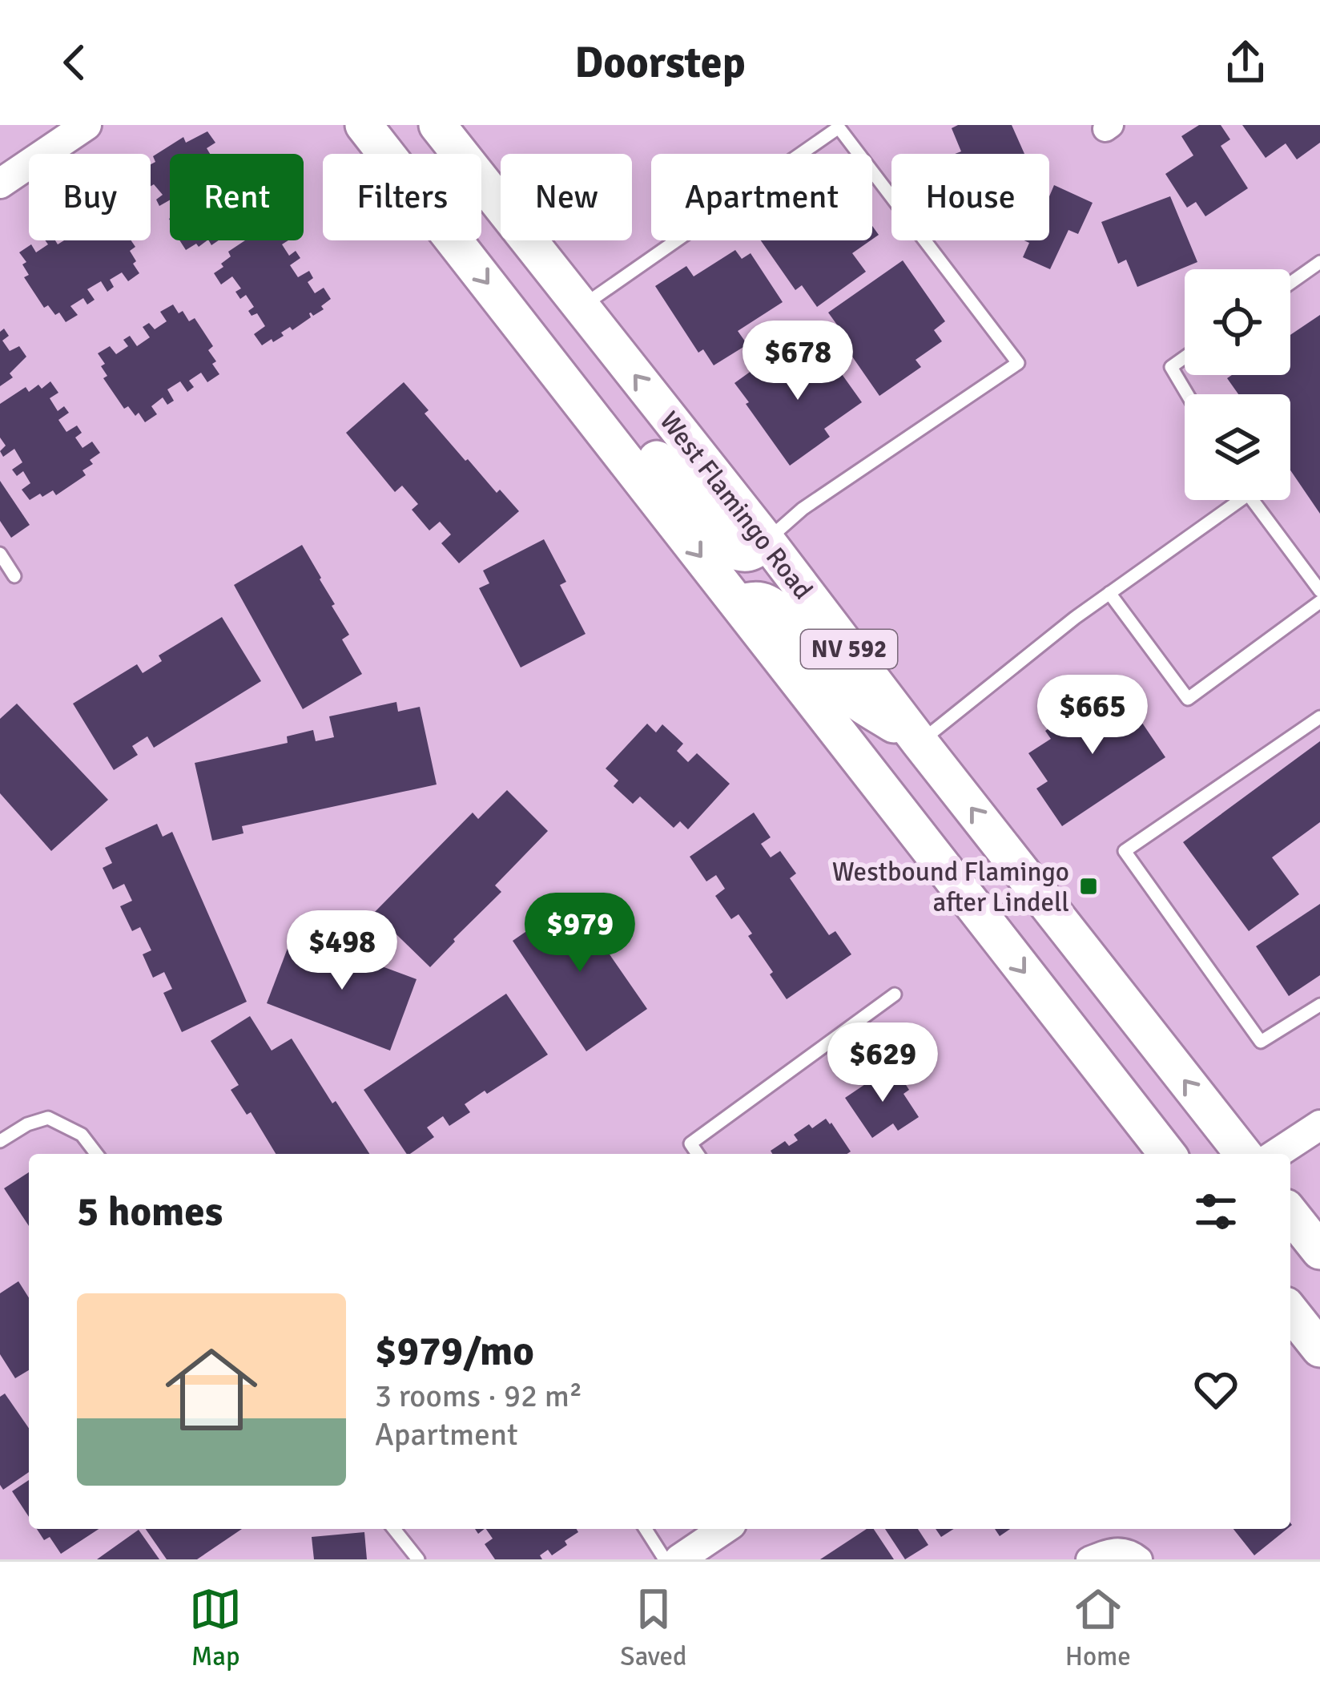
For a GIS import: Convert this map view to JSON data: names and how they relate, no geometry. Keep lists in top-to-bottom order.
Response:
{
  "streets": {
    "main road": ["West Flamingo Road", "NV 592"]
  },
  "places": {
    "transit": ["Westbound Flamingo after Lindell"]
  },
  "page": {
    "header": "Doorstep",
    "chip": [
      "Buy",
      "Rent",
      "Filters",
      "New",
      "Apartment",
      "House"
    ],
    "price": [
      "$678",
      "$665",
      "$979",
      "$498",
      "$629"
    ],
    "heading": "5 homes",
    "list": [
      {
        "name": "$979/mo",
        "note": "3 rooms · 92 m² · Apartment"
      }
    ],
    "tabs": ["Map", "Saved", "Home"]
  }
}
